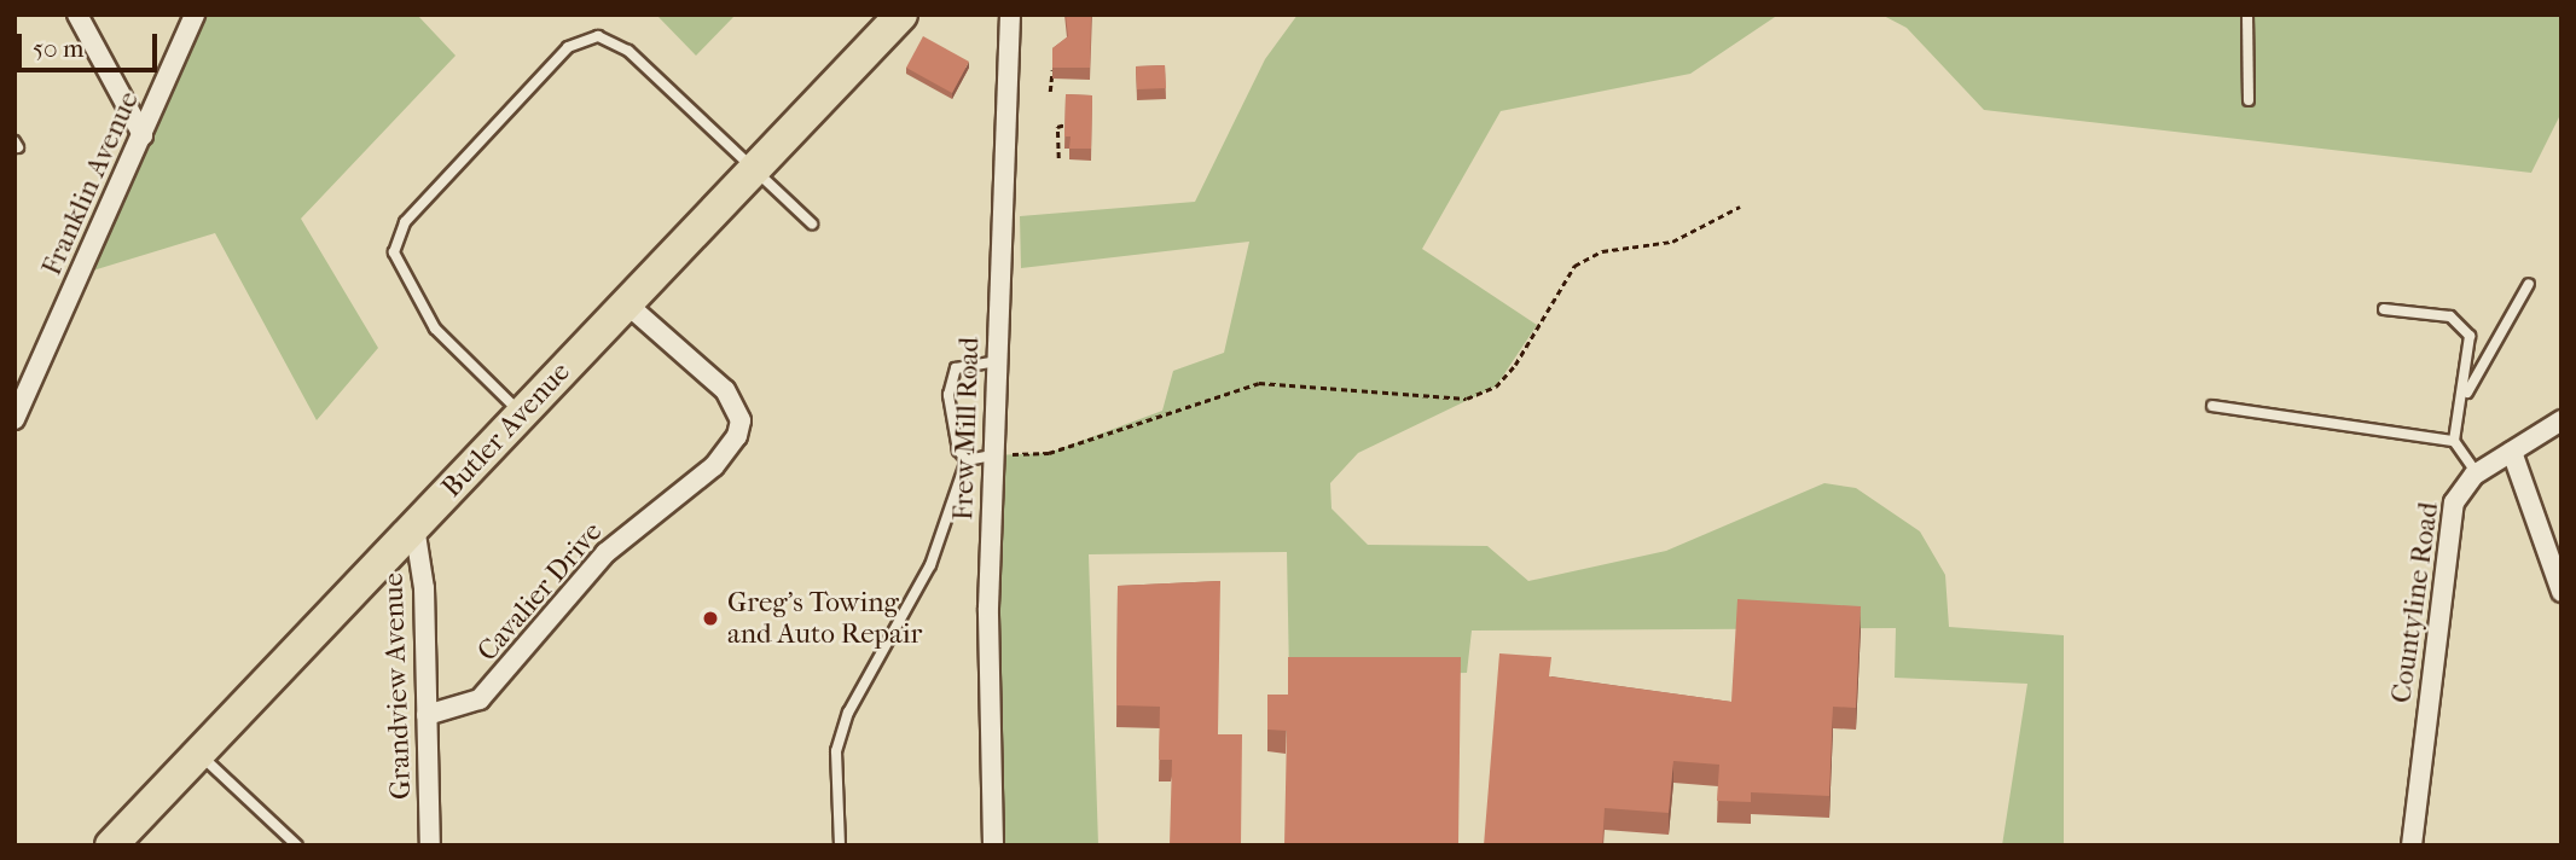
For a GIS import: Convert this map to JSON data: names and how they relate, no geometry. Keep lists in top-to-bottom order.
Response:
{
  "streets": {
    "main road": ["Butler Avenue"],
    "street": [
      "Franklin Avenue",
      "Frew Mill Road",
      "Cavalier Drive",
      "Countyline Road",
      "Grandview Avenue"
    ]
  },
  "crossings": [
    ["Butler Avenue", "Cavalier Drive"],
    ["Butler Avenue", "Grandview Avenue"],
    ["Cavalier Drive", "Grandview Avenue"]
  ],
  "places": ["Greg's Towing and Auto Repair"],
  "scale_bar": "50 m"
}
